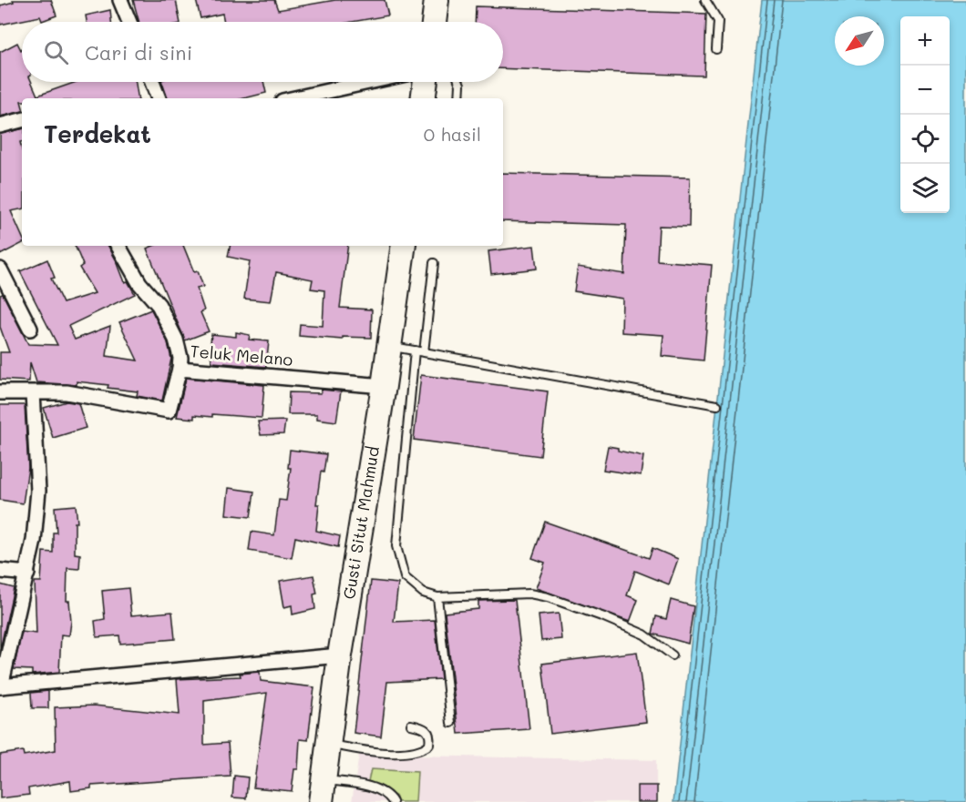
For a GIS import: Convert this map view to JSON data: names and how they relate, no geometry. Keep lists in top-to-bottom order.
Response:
{
  "streets": {
    "highway": ["Gusti Situt Mahmud"],
    "street": ["Teluk Melano"]
  },
  "crossings": [
    ["Teluk Melano", "Gusti Situt Mahmud"]
  ],
  "north": "bottom left",
  "page": {
    "map_buttons": ["+", "−"],
    "search": "Cari di sini",
    "heading": ["Terdekat", "0 hasil"]
  }
}
